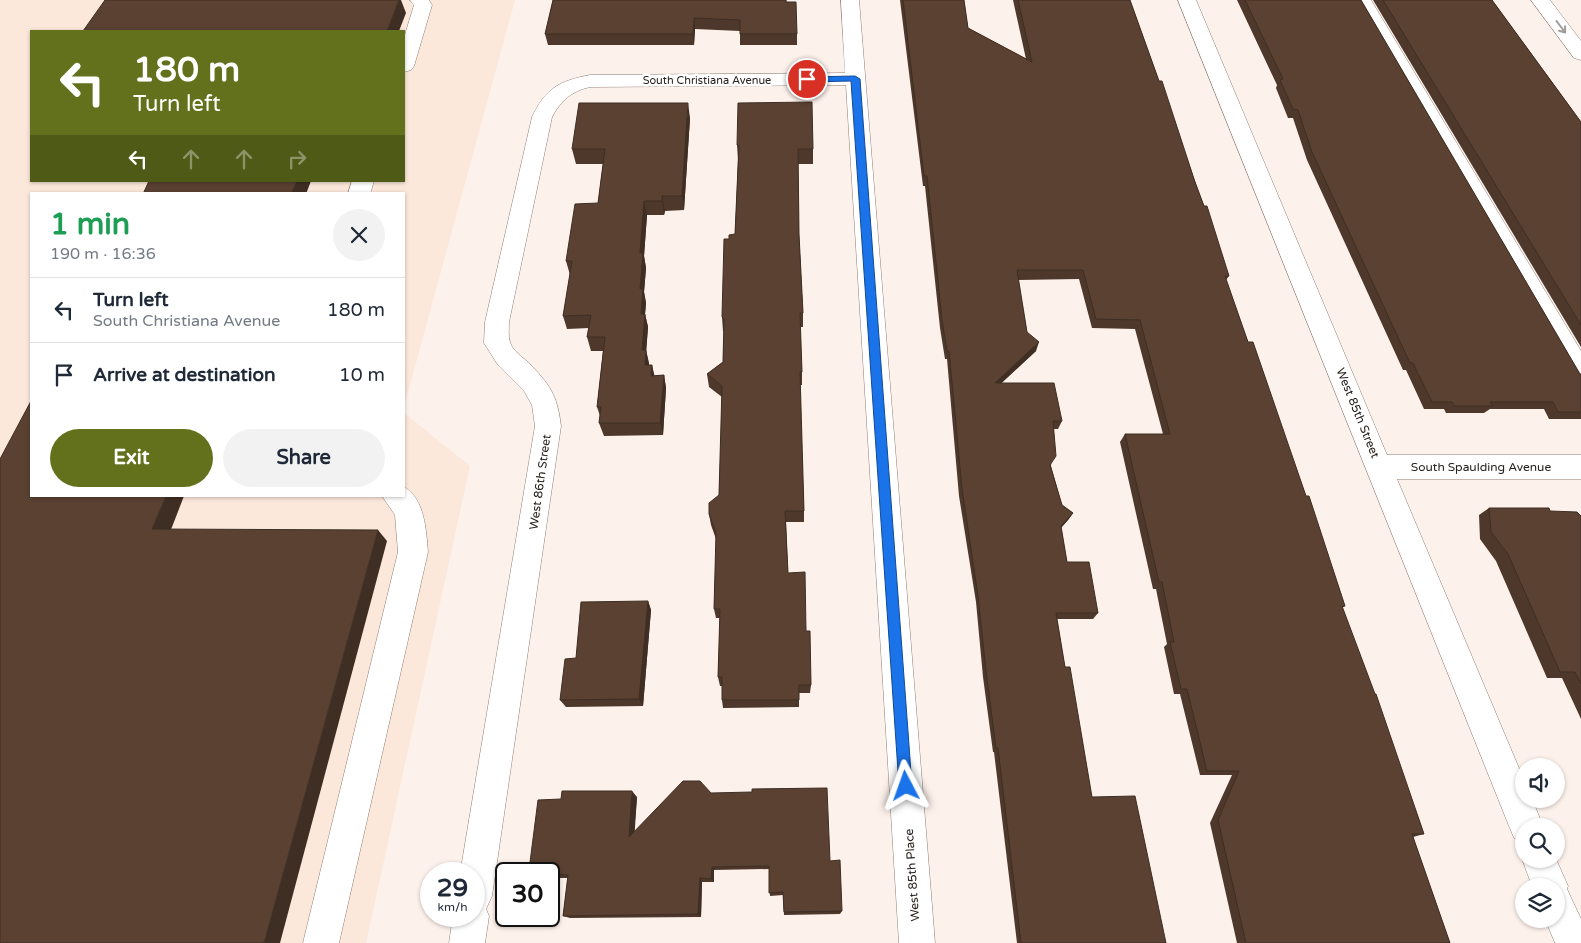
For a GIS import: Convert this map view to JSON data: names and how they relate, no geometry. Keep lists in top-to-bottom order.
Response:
{
  "streets": {
    "street": [
      "South Christiana Avenue",
      "West 85th Street",
      "South Spaulding Avenue",
      "West 86th Street",
      "West 85th Place"
    ]
  },
  "crossings": [
    ["South Christiana Avenue", "West 86th Street"],
    ["South Christiana Avenue", "West 85th Place"],
    ["West 85th Street", "South Spaulding Avenue"]
  ],
  "page": {
    "turn": ["180 m", "Turn left"],
    "heading": ["1 min", "190 m · 16:36"],
    "list": [
      {
        "name": "Turn left",
        "note": "South Christiana Avenue",
        "value": "180 m"
      },
      {
        "name": "Arrive at destination",
        "value": "10 m"
      }
    ],
    "buttons": ["Exit", "Share"],
    "speed": "29 km/h",
    "limit": "30"
  }
}
